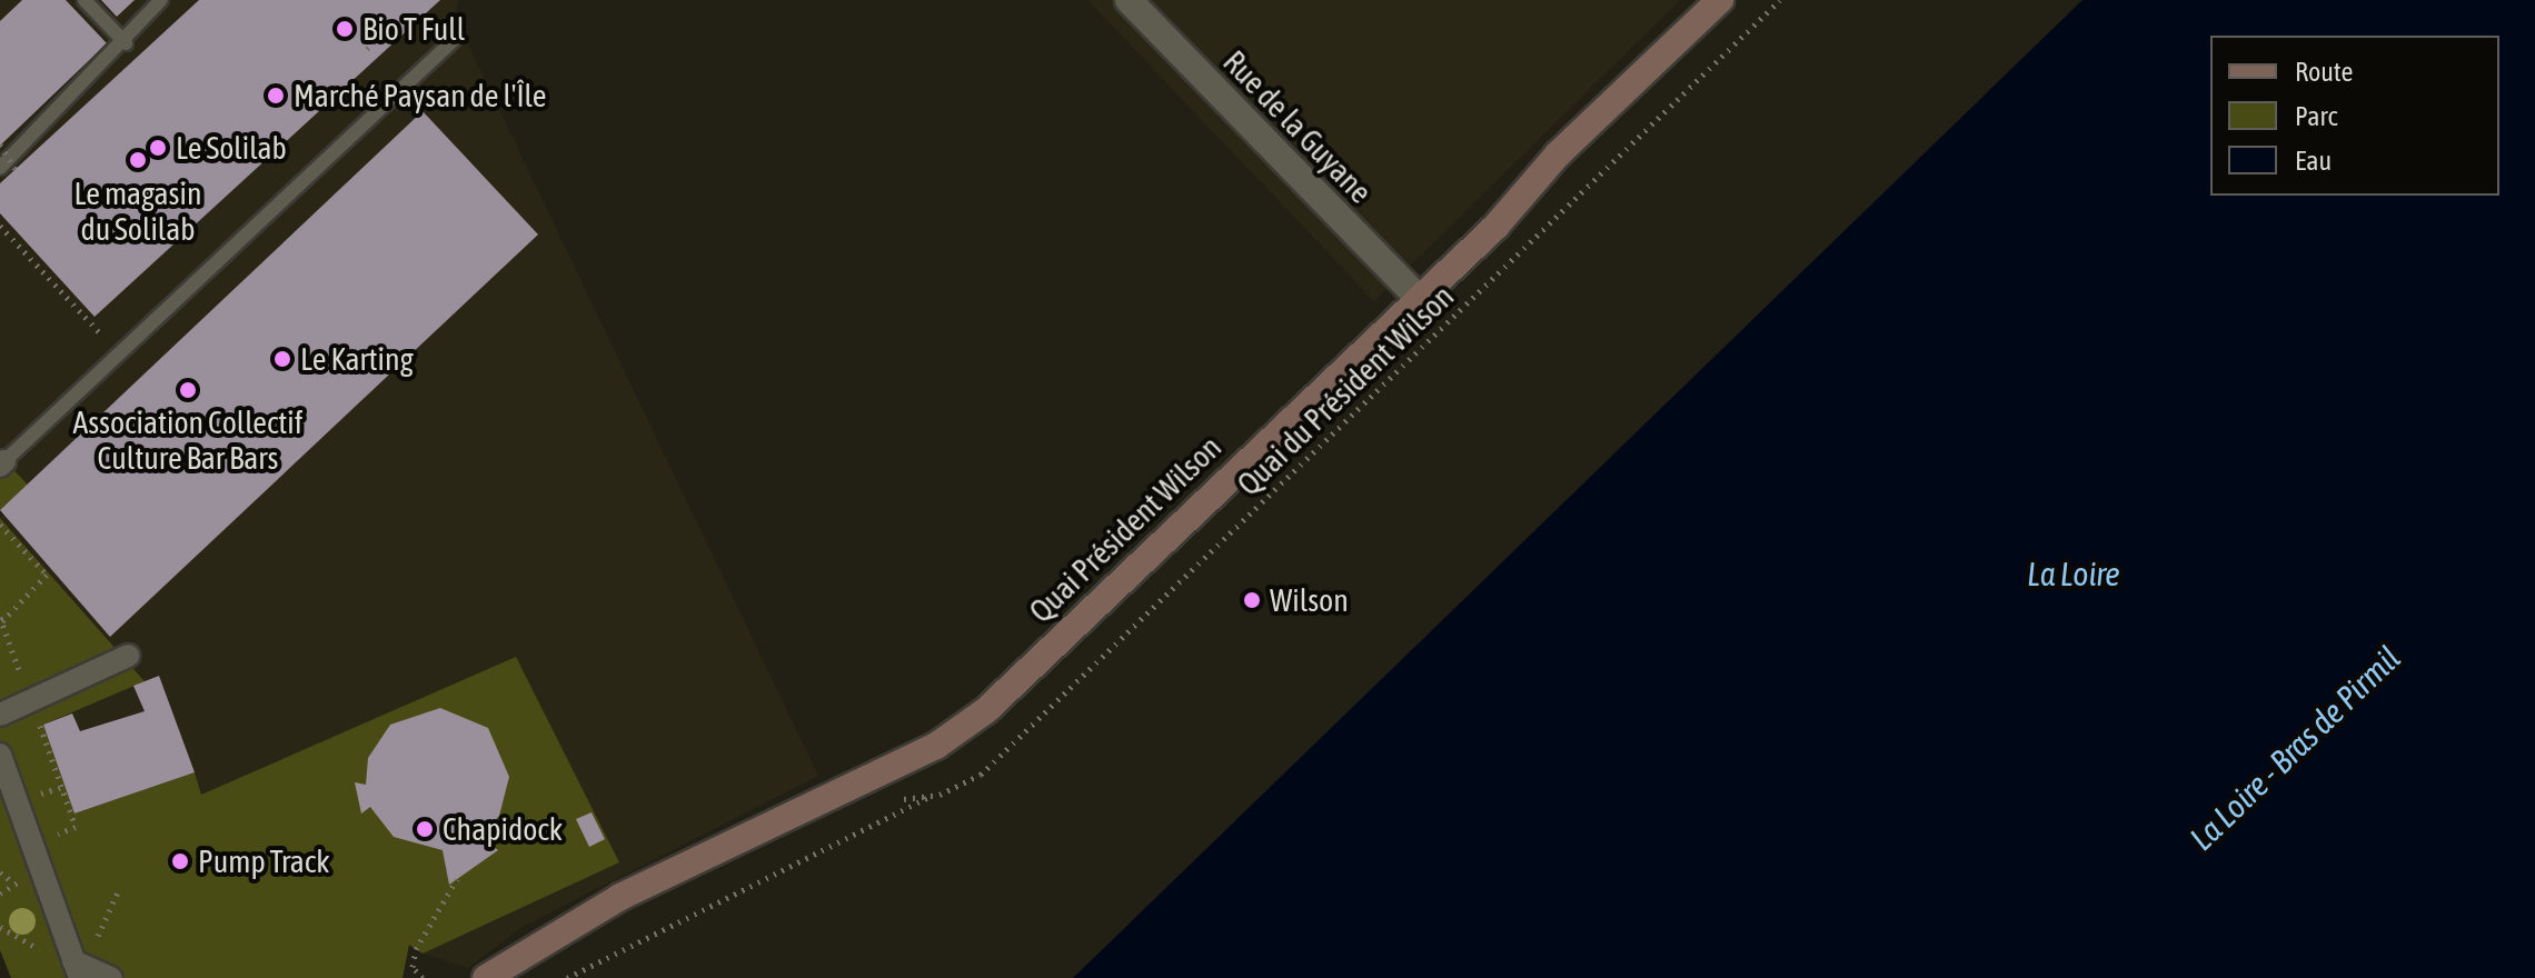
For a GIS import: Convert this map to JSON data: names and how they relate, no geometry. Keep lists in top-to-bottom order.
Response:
{
  "streets": {
    "main road": ["Quai Président Wilson"],
    "street": ["Rue de la Guyane"],
    "path": ["Quai du Président Wilson"]
  },
  "crossings": [
    ["Rue de la Guyane", "Quai Président Wilson"]
  ],
  "water": ["La Loire", "La Loire - Bras de Pirmil"],
  "places": [
    "Bio T Full",
    "Marché Paysan de l'Île",
    "Le Solilab",
    "Le magasin du Solilab",
    "Le Karting",
    "Association Collectif Culture Bar Bars",
    "Wilson",
    "Chapidock",
    "Pump Track"
  ],
  "legend": ["Route", "Parc", "Eau"]
}
